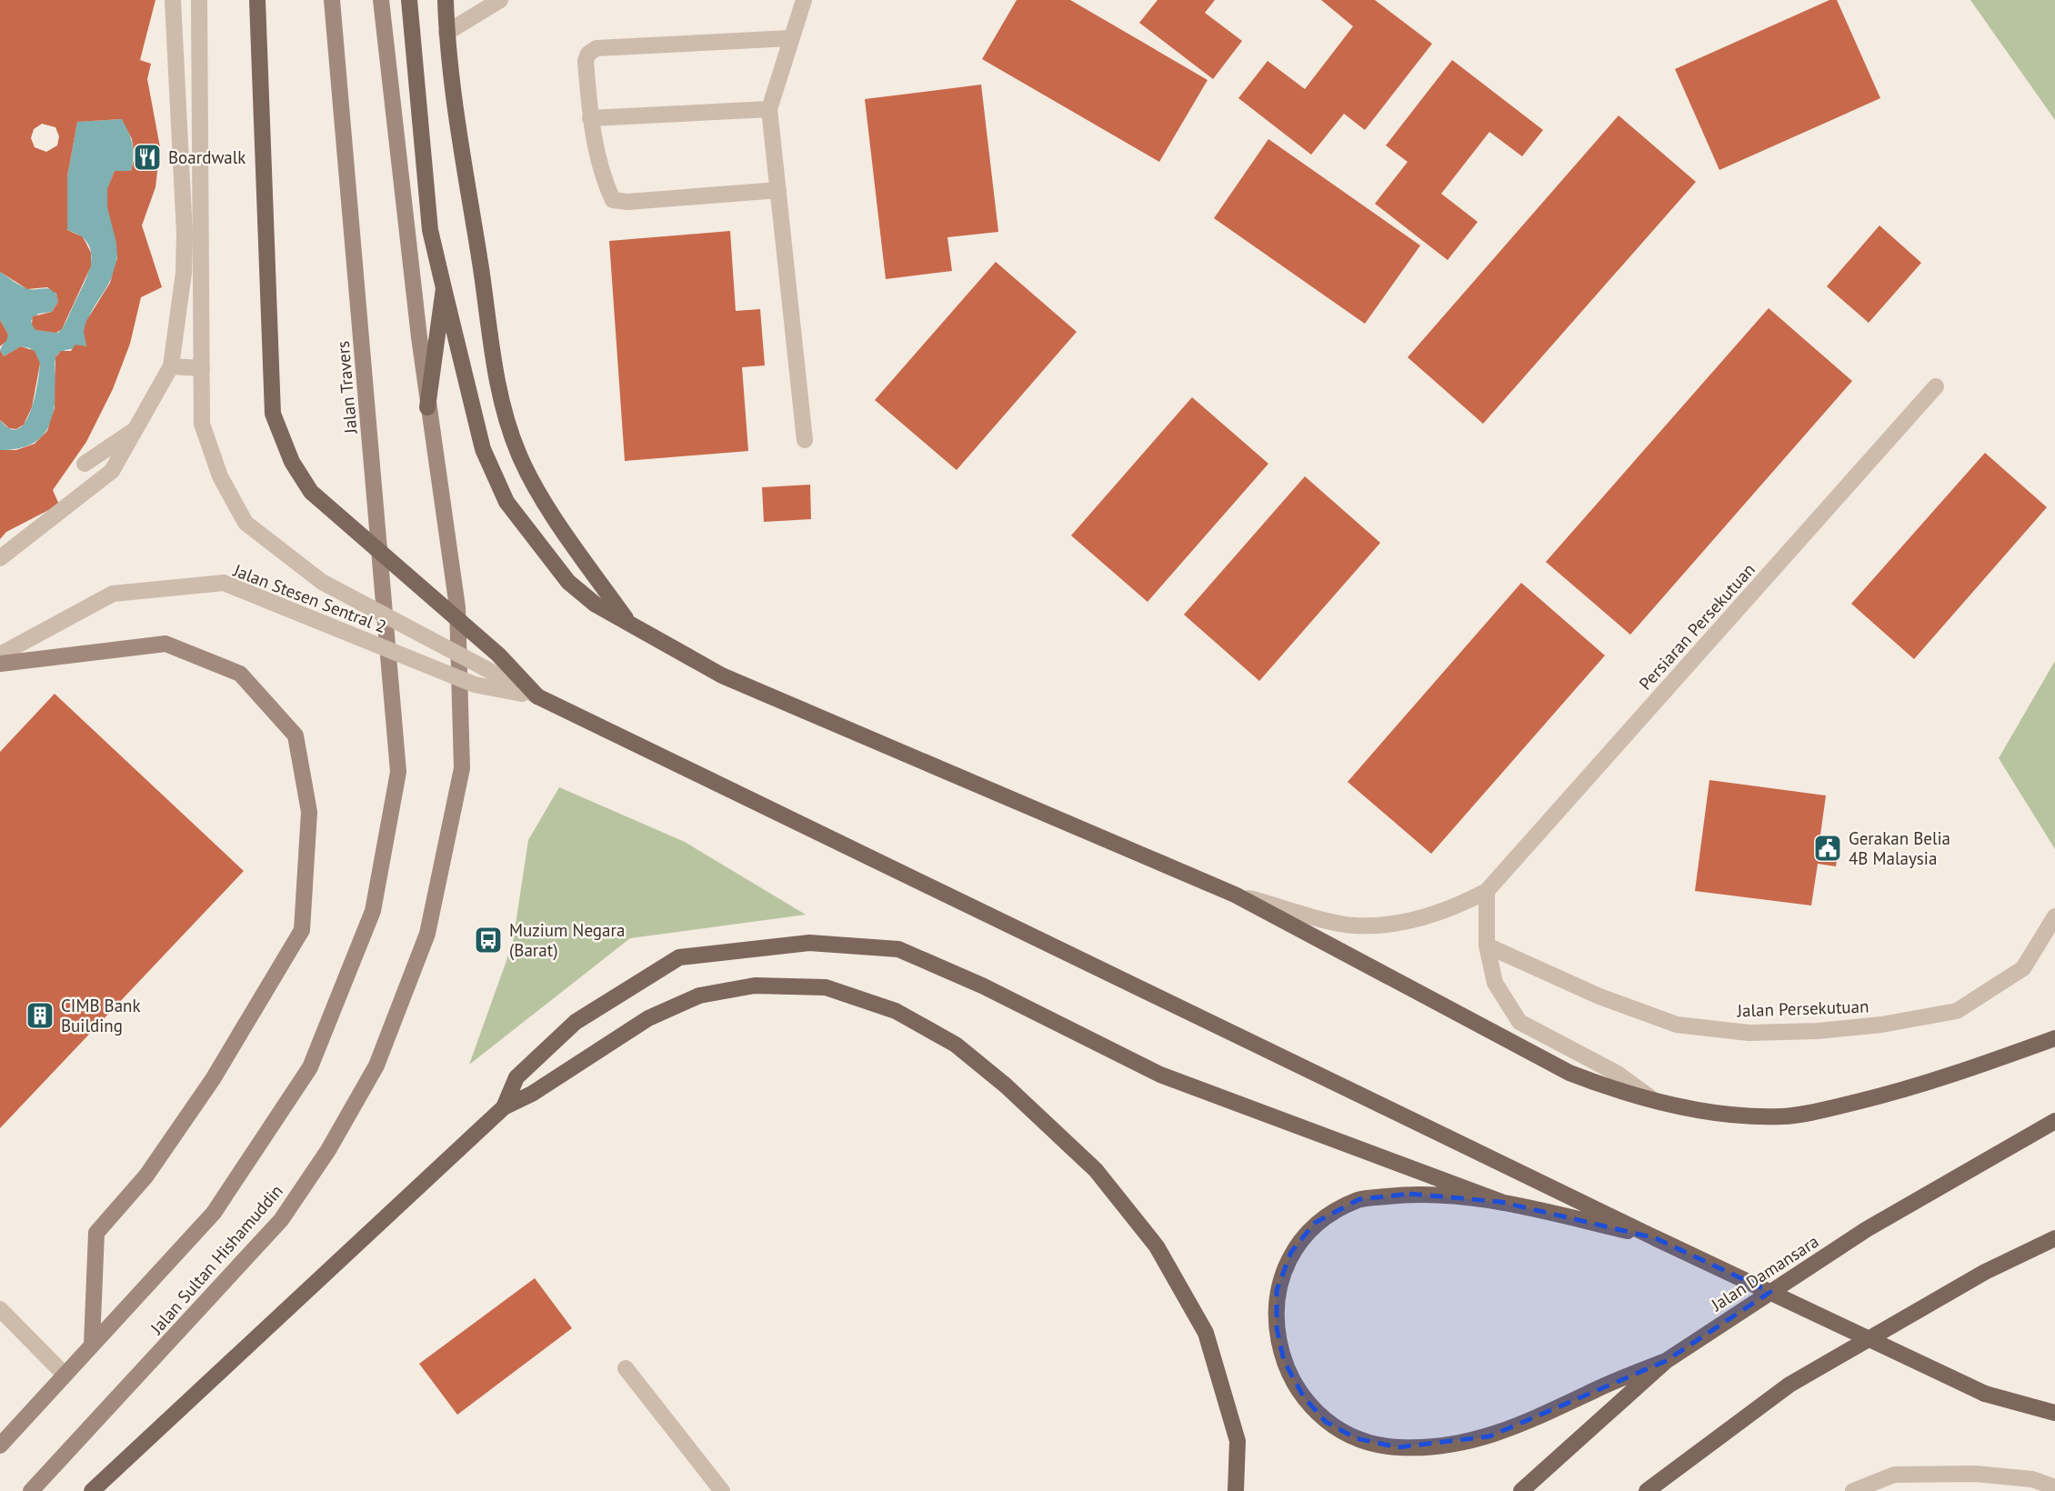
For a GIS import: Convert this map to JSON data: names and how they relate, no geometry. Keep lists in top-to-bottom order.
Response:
{
  "streets": {
    "main road": ["Jalan Travers", "Jalan Sultan Hishamuddin", "Jalan Damansara"],
    "street": ["Jalan Stesen Sentral 2", "Persiaran Persekutuan", "Jalan Persekutuan"]
  },
  "crossings": [
    ["Jalan Travers", "Jalan Sultan Hishamuddin"]
  ],
  "places": {
    "restaurant": ["Boardwalk"],
    "public building": ["Gerakan Belia 4B Malaysia"],
    "bus stop": ["Muzium Negara (Barat)"],
    "building": ["CIMB Bank Building"]
  }
}
